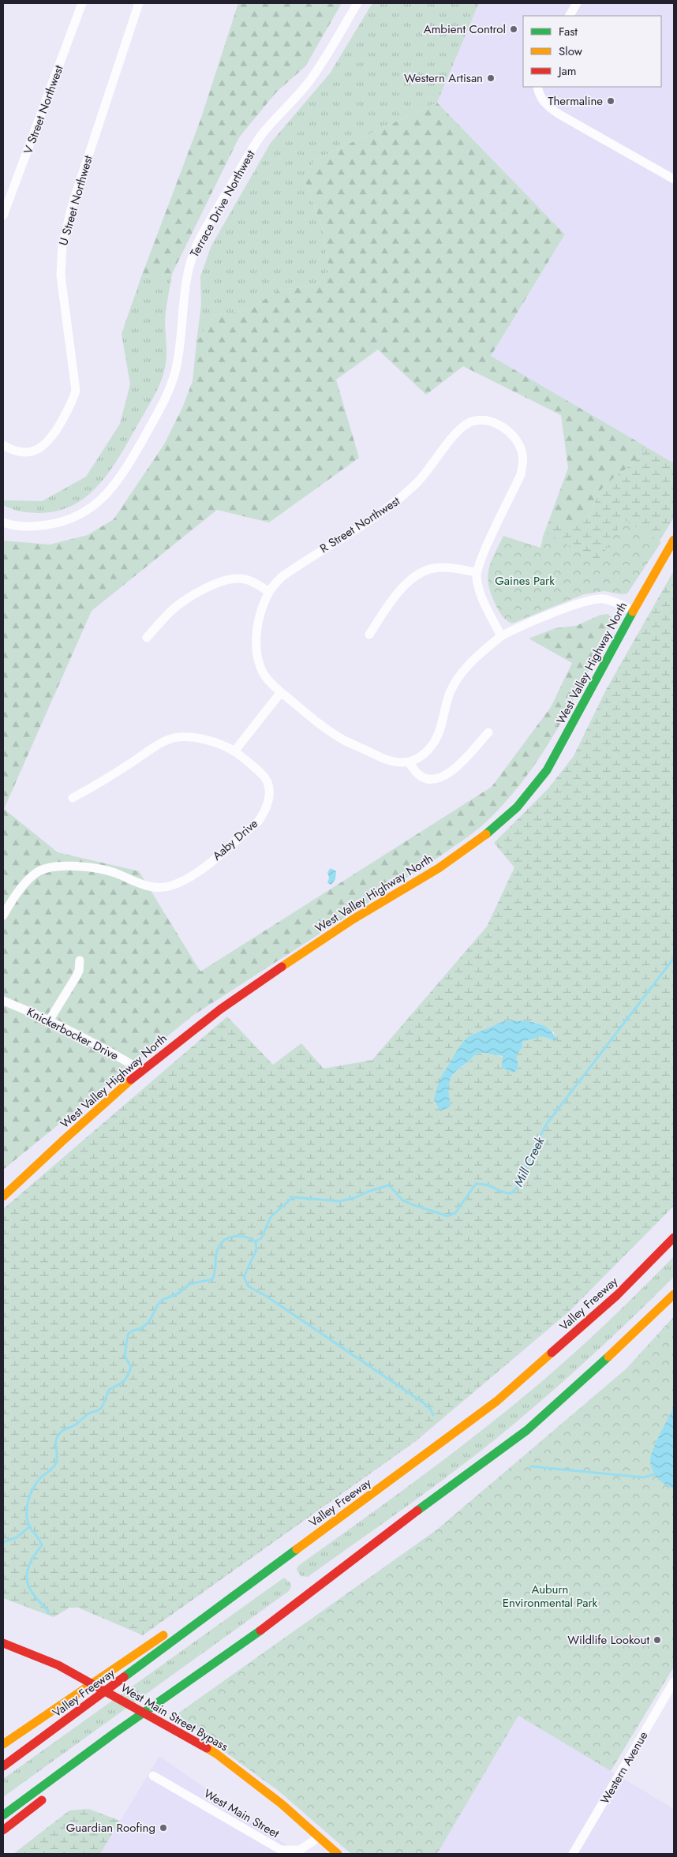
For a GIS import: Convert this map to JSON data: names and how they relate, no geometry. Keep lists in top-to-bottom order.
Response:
{
  "streets": {
    "main road": ["West Valley Highway North", "Valley Freeway", "West Main Street Bypass"],
    "street": [
      "V Street Northwest",
      "U Street Northwest",
      "Terrace Drive Northwest",
      "R Street Northwest",
      "Aaby Drive",
      "Knickerbocker Drive",
      "Western Avenue",
      "West Main Street"
    ]
  },
  "crossings": [
    ["West Valley Highway North", "Knickerbocker Drive"],
    ["West Main Street Bypass", "West Main Street"]
  ],
  "water": ["Mill Creek"],
  "parks": ["Gaines Park", "Auburn Environmental Park"],
  "places": [
    "Ambient Control",
    "Western Artisan",
    "Thermaline",
    "Wildlife Lookout",
    "Guardian Roofing"
  ],
  "legend": ["Fast", "Slow", "Jam"]
}
